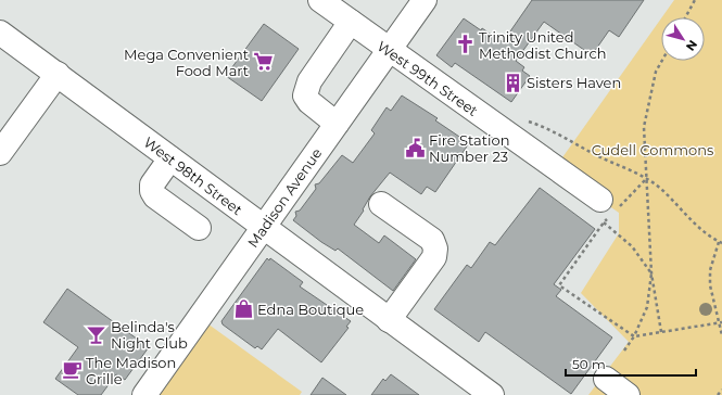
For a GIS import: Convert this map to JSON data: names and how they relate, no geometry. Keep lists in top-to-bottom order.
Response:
{
  "streets": {
    "street": ["West 99th Street", "West 98th Street", "Madison Avenue"]
  },
  "crossings": [
    ["West 99th Street", "Madison Avenue"],
    ["West 98th Street", "Madison Avenue"]
  ],
  "parks": ["Cudell Commons"],
  "places": {
    "church": ["Trinity United Methodist Church"],
    "supermarket": ["Mega Convenient Food Mart"],
    "building": ["Sisters Haven"],
    "public building": ["Fire Station Number 23"],
    "shop": ["Edna Boutique"],
    "bar": ["Belinda's Night Club"],
    "cafe": ["The Madison Grille"]
  },
  "scale_bar": "50 m",
  "north": "bottom right"
}
